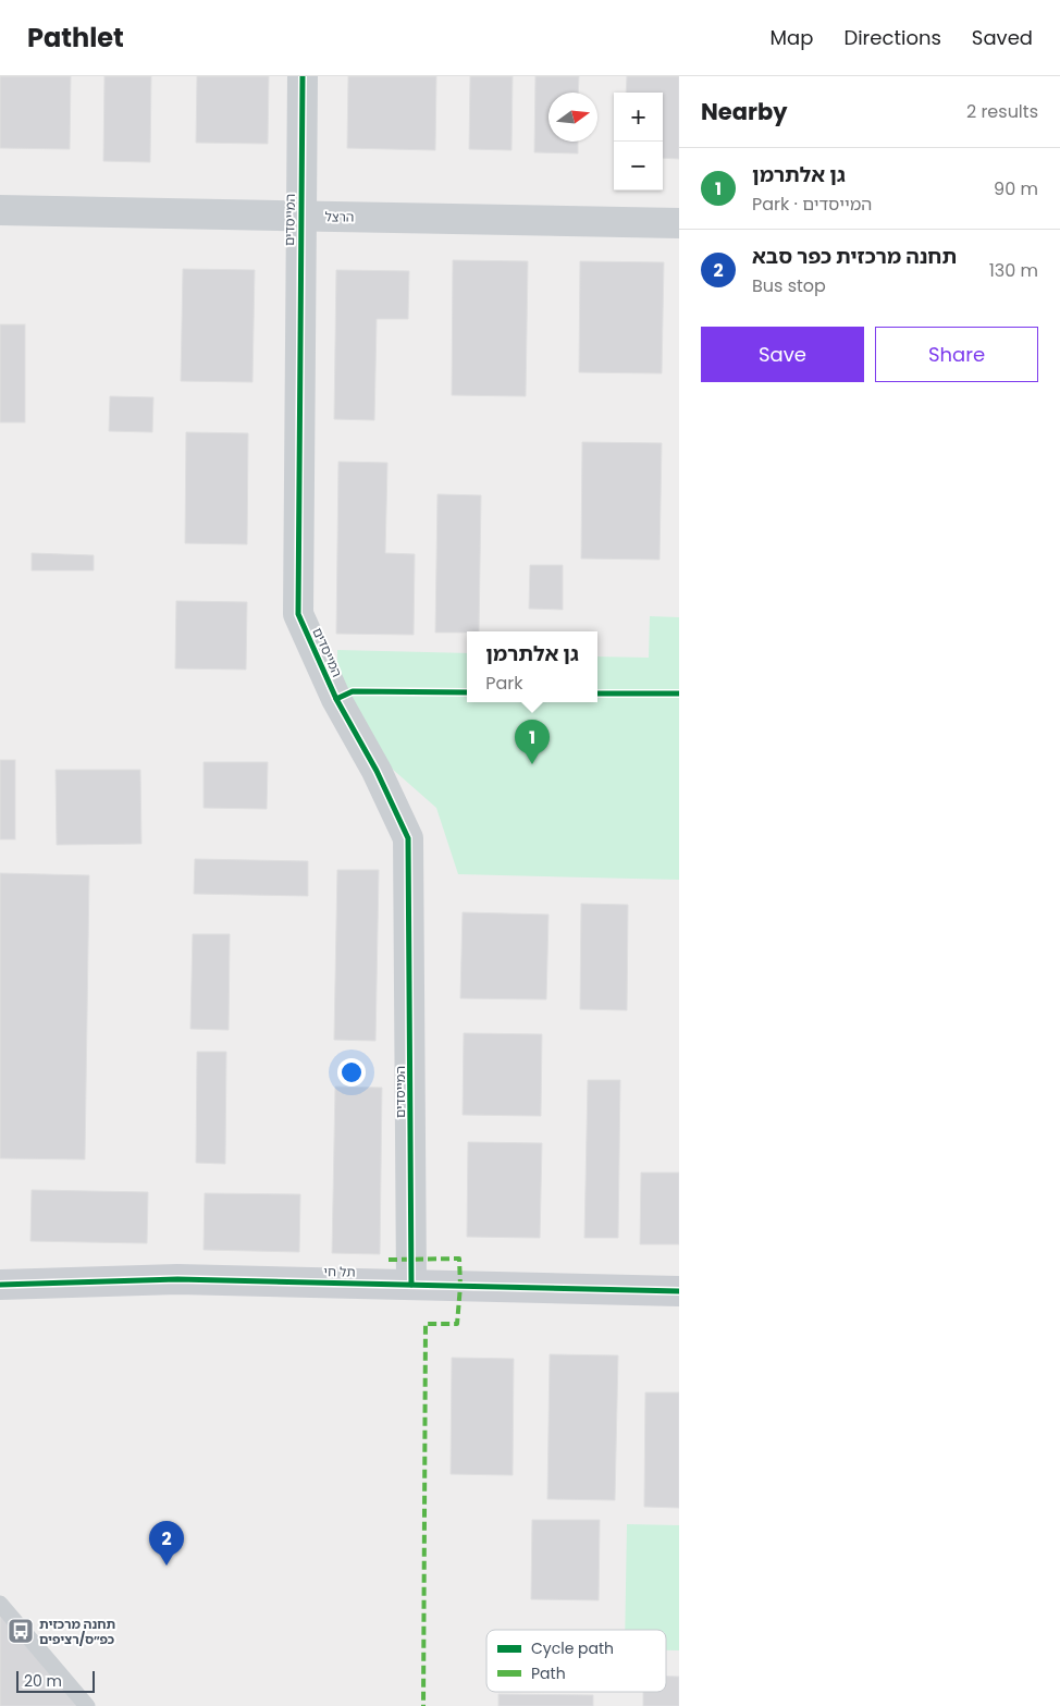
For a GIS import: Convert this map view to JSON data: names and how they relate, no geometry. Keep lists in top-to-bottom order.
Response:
{
  "streets": {
    "street": ["הרצל", "המייסדים", "תל חי"]
  },
  "crossings": [
    ["הרצל", "המייסדים"],
    ["המייסדים", "תל חי"]
  ],
  "places": {
    "bus stop": ["תחנה מרכזית כפ״ס/רציפים"]
  },
  "legend": ["Cycle path", "Path"],
  "scale_bar": "20 m",
  "north": "right",
  "page": {
    "header": "Pathlet",
    "nav": ["Map", "Directions", "Saved"],
    "heading": ["Nearby", "2 results"],
    "map_buttons": ["+", "−"],
    "list": [
      {
        "mark": "1",
        "name": "גן אלתרמן",
        "note": "Park · המייסדים",
        "value": "90 m"
      },
      {
        "mark": "2",
        "name": "תחנה מרכזית כפר סבא",
        "note": "Bus stop",
        "value": "130 m"
      }
    ],
    "buttons": ["Save", "Share"],
    "popup": ["גן אלתרמן", "Park"],
    "pins": ["1", "2"],
    "scale": "20 m"
  }
}
